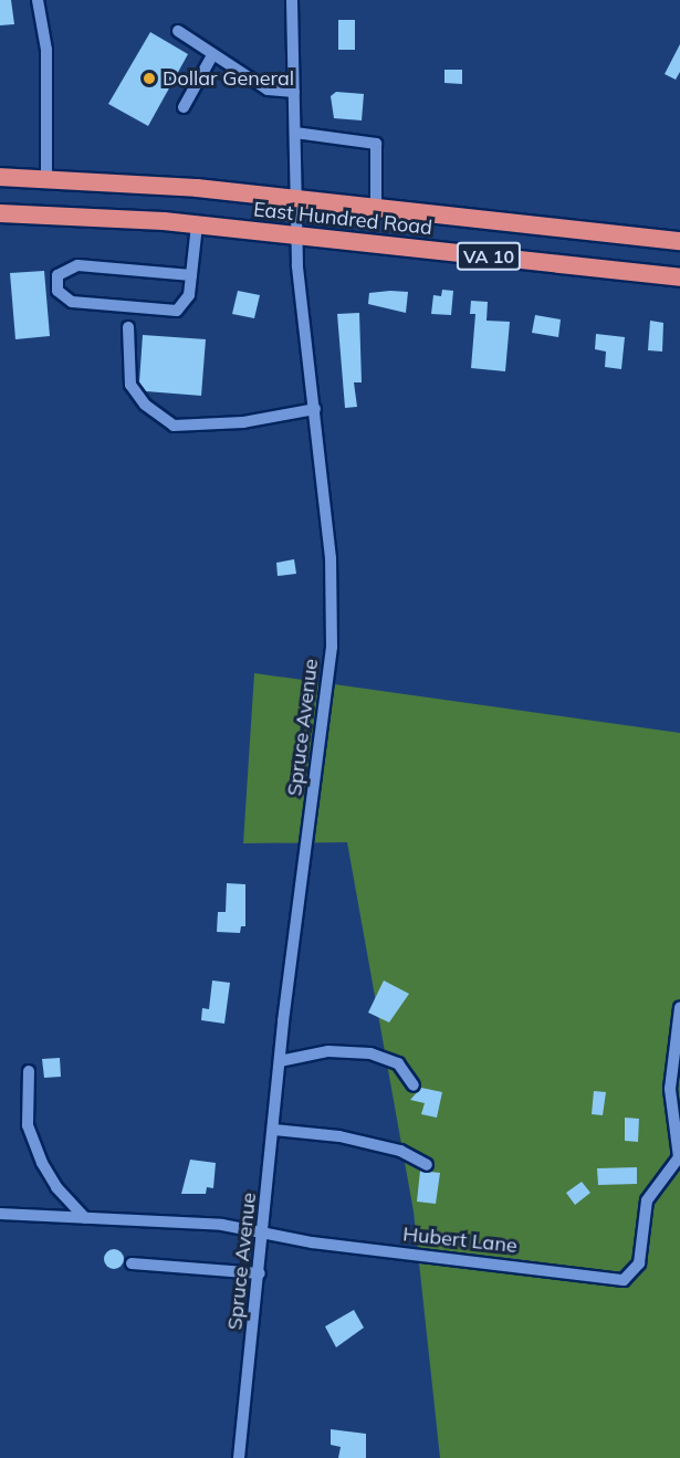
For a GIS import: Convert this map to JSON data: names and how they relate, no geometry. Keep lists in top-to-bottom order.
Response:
{
  "streets": {
    "highway": ["East Hundred Road", "VA 10"],
    "street": ["Spruce Avenue", "Hubert Lane"]
  },
  "crossings": [
    ["East Hundred Road", "Spruce Avenue"],
    ["Spruce Avenue", "Hubert Lane"]
  ],
  "places": ["Dollar General"]
}
